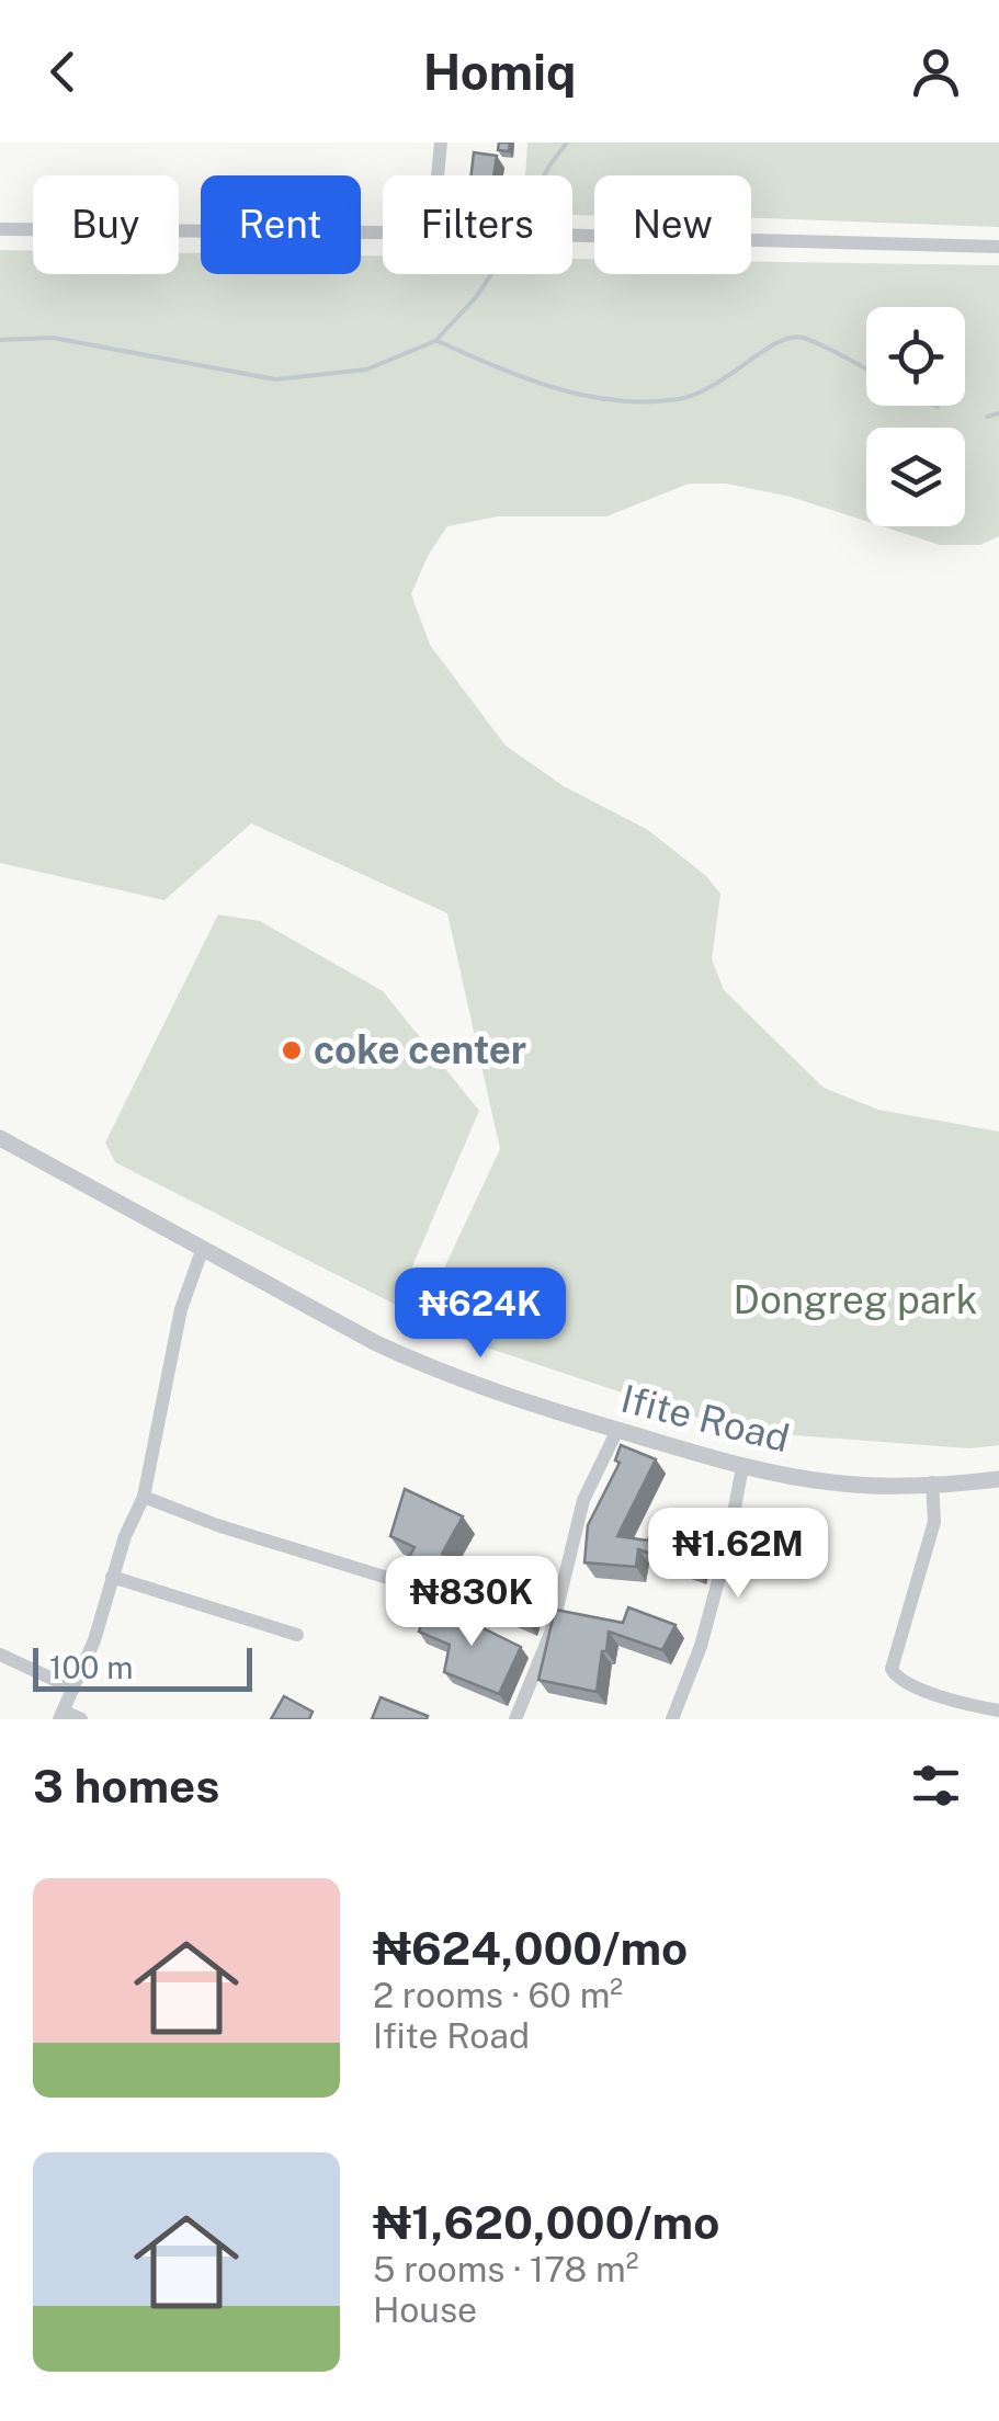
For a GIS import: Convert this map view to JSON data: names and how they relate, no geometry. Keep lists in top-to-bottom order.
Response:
{
  "streets": {
    "street": ["Ifite Road"]
  },
  "parks": ["Dongreg park"],
  "places": ["coke center"],
  "scale_bar": "100 m",
  "page": {
    "header": "Homiq",
    "chip": [
      "Buy",
      "Rent",
      "Filters",
      "New"
    ],
    "price": ["₦624K", "₦1.62M", "₦830K"],
    "scale": "100 m",
    "heading": "3 homes",
    "list": [
      {
        "name": "₦624,000/mo",
        "note": "2 rooms · 60 m² · Ifite Road"
      },
      {
        "name": "₦1,620,000/mo",
        "note": "5 rooms · 178 m² · House"
      }
    ]
  }
}
